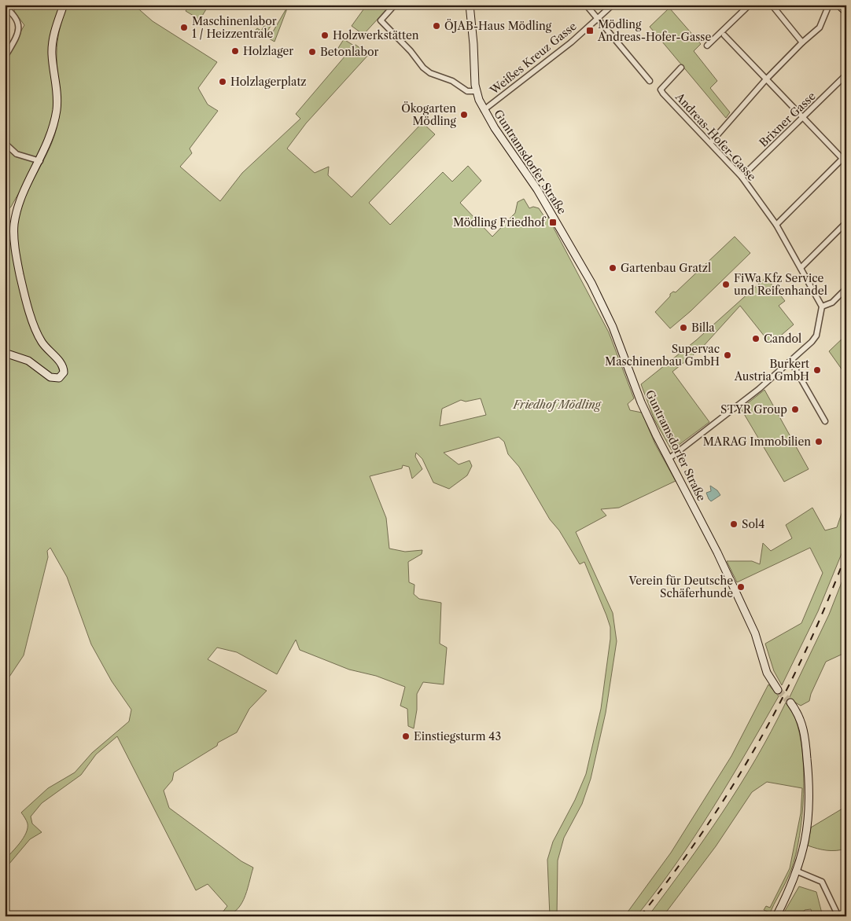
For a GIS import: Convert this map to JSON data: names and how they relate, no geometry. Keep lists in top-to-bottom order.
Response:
{
  "streets": {
    "street": [
      "Weißes Kreuz Gasse",
      "Brixner Gasse",
      "Andreas-Hofer-Gasse",
      "Guntramsdorfer Straße"
    ]
  },
  "crossings": [
    ["Weißes Kreuz Gasse", "Guntramsdorfer Straße"],
    ["Brixner Gasse", "Andreas-Hofer-Gasse"]
  ],
  "parks": ["Friedhof Mödling"],
  "places": {
    "other": [
      "ÖJAB-Haus Mödling",
      "Maschinenlabor 1 / Heizzentrale",
      "Holzwerkstätten",
      "Holzlager",
      "Betonlabor",
      "Holzlagerplatz",
      "Ökogarten Mödling",
      "Gartenbau Gratzl",
      "FiWa Kfz Service und Reifenhandel",
      "Billa",
      "Candol",
      "Supervac Maschinenbau GmbH",
      "Burkert Austria GmbH",
      "STYR Group",
      "MARAG Immobilien",
      "Sol4",
      "Verein für Deutsche Schäferhunde",
      "Einstiegsturm 43"
    ],
    "transit": ["Mödling Andreas-Hofer-Gasse", "Mödling Friedhof"]
  }
}
